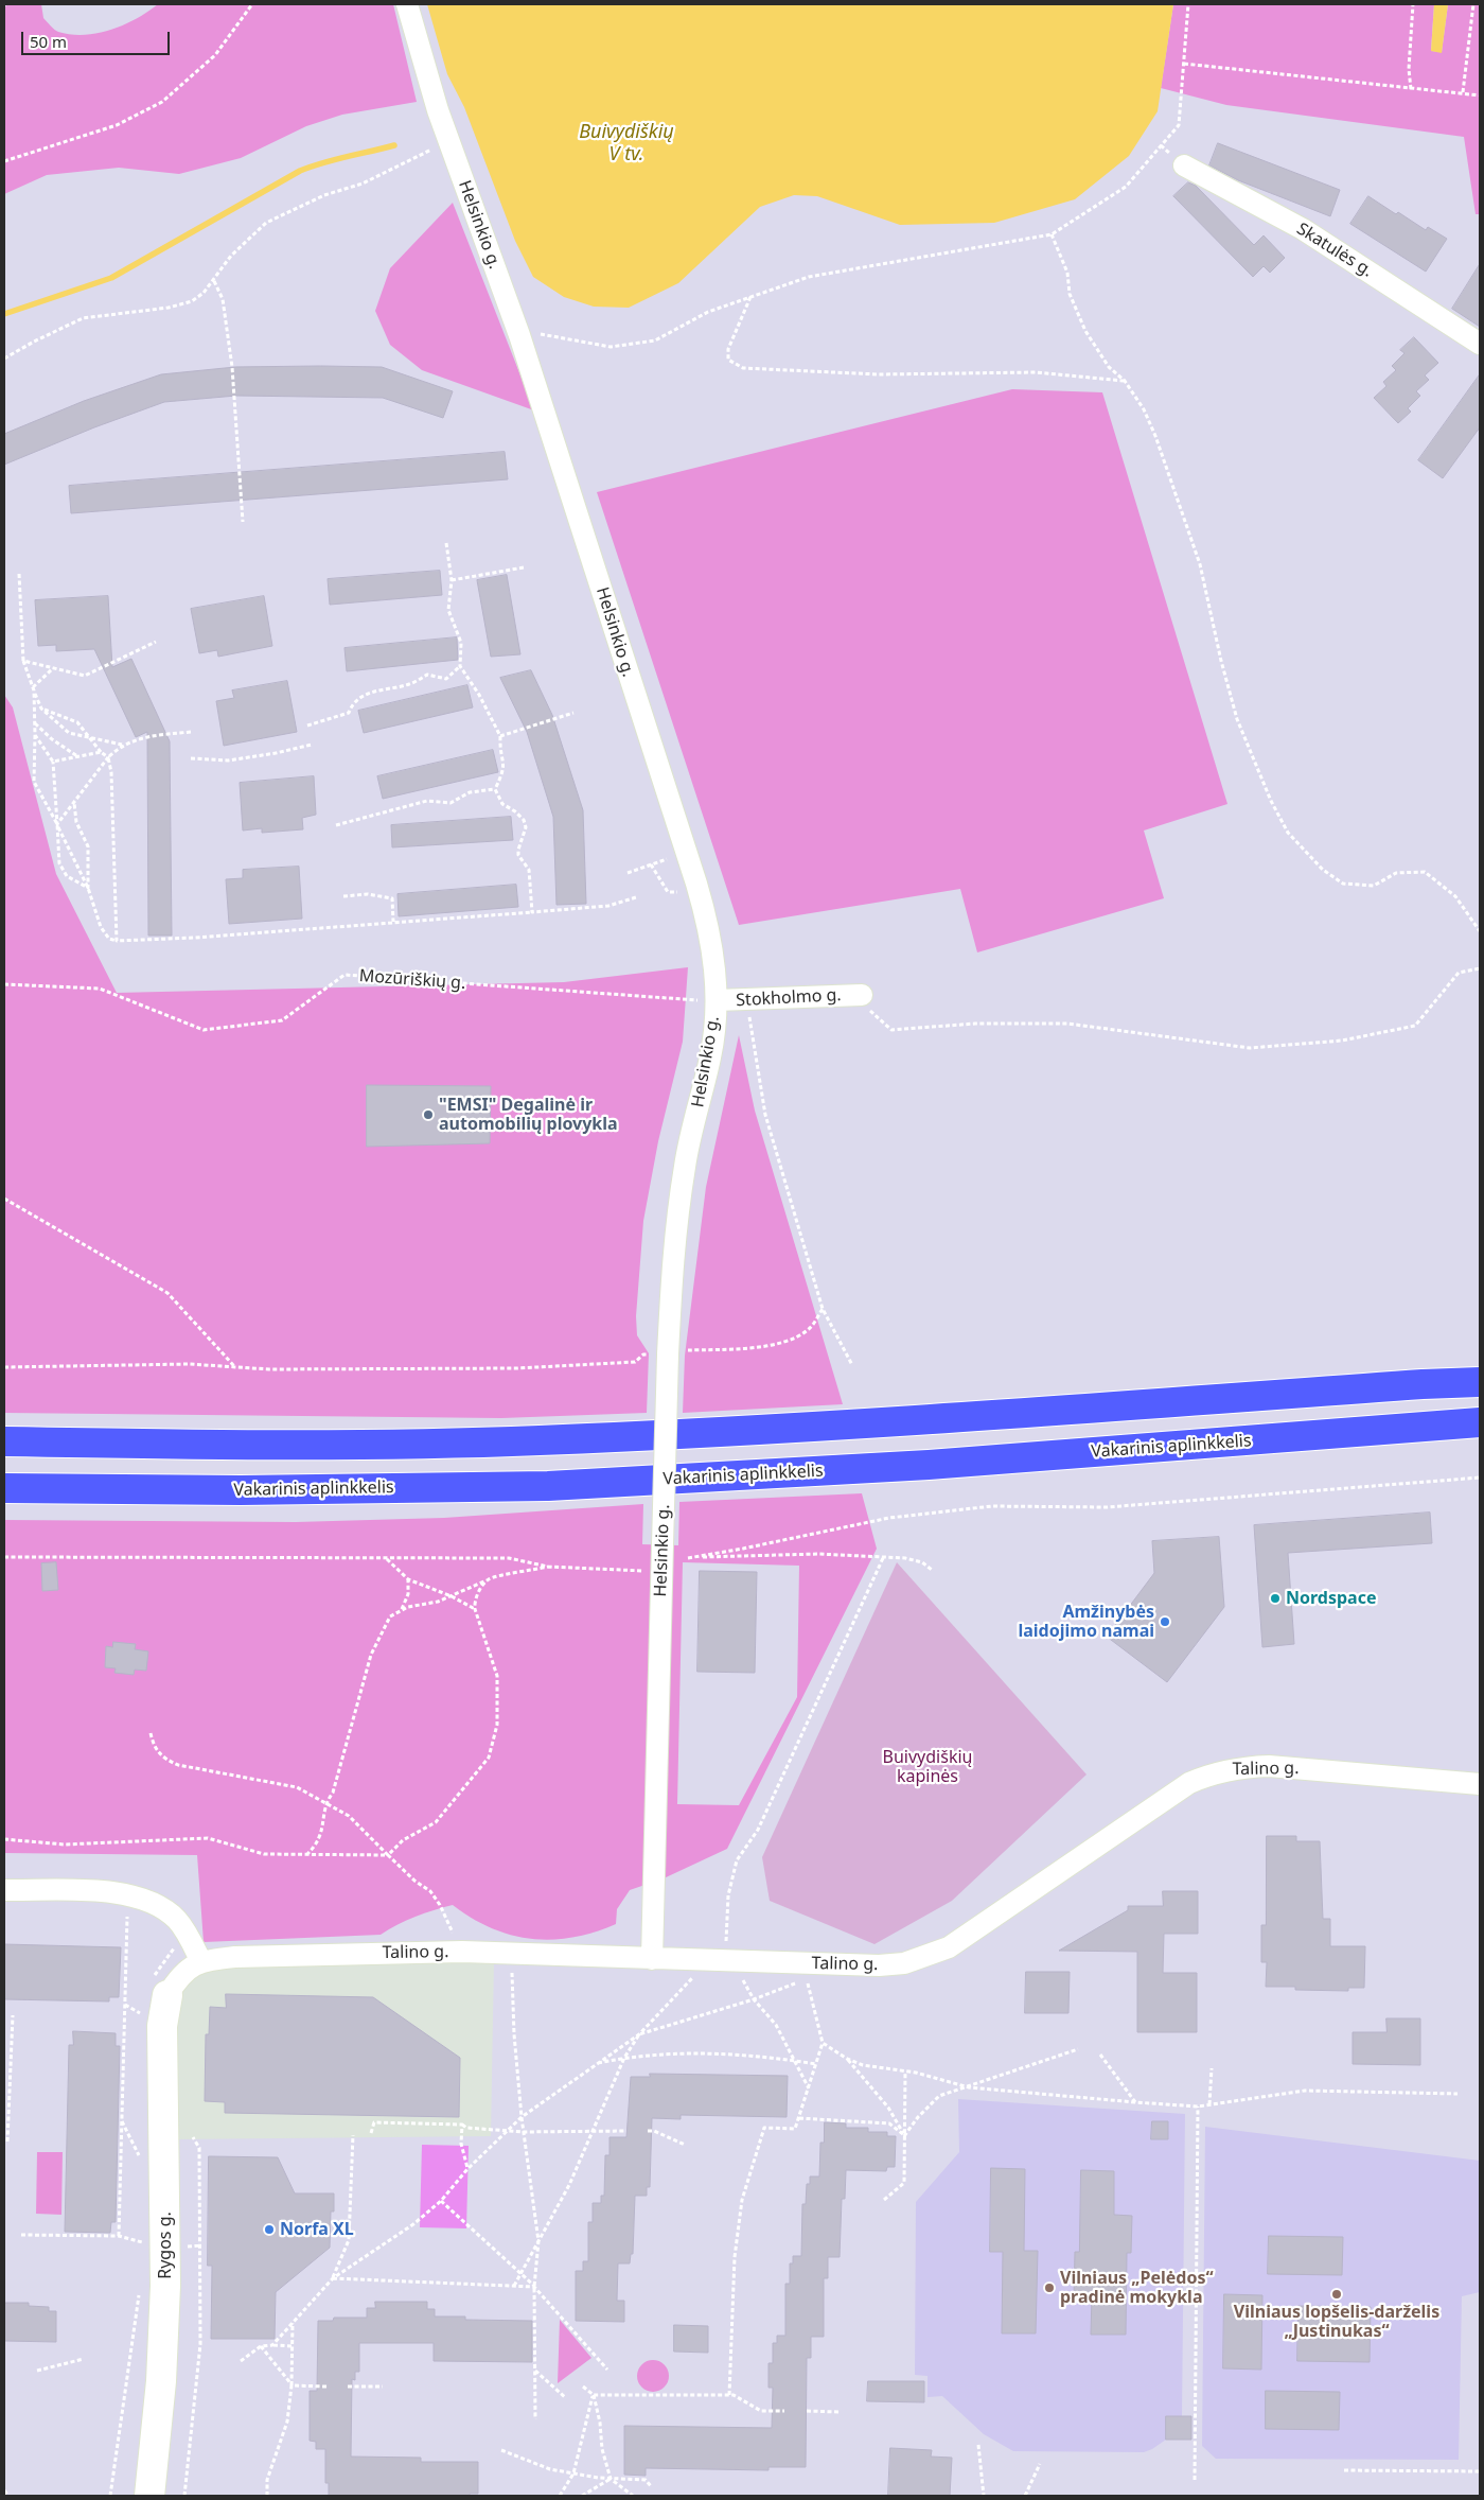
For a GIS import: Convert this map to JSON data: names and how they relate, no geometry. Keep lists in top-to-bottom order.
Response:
{
  "streets": {
    "highway": ["Vakarinis aplinkkelis"],
    "street": [
      "Helsinkio g.",
      "Skatulės g.",
      "Stokholmo g.",
      "Talino g.",
      "Rygos g."
    ],
    "path": ["Mozūriškių g."]
  },
  "crossings": [
    ["Helsinkio g.", "Mozūriškių g."],
    ["Helsinkio g.", "Stokholmo g."],
    ["Helsinkio g.", "Talino g."],
    ["Mozūriškių g.", "Stokholmo g."],
    ["Talino g.", "Rygos g."]
  ],
  "water": ["Buivydiškių V tv."],
  "parks": ["Buivydiškių kapinės"],
  "places": [
    "\"EMSI\" Degalinė ir automobilių plovykla",
    "Nordspace",
    "Amžinybės laidojimo namai",
    "Norfa XL",
    "Vilniaus „Pelėdos“ pradinė mokykla",
    "Vilniaus lopšelis-darželis „Justinukas“"
  ],
  "scale_bar": "50 m"
}
